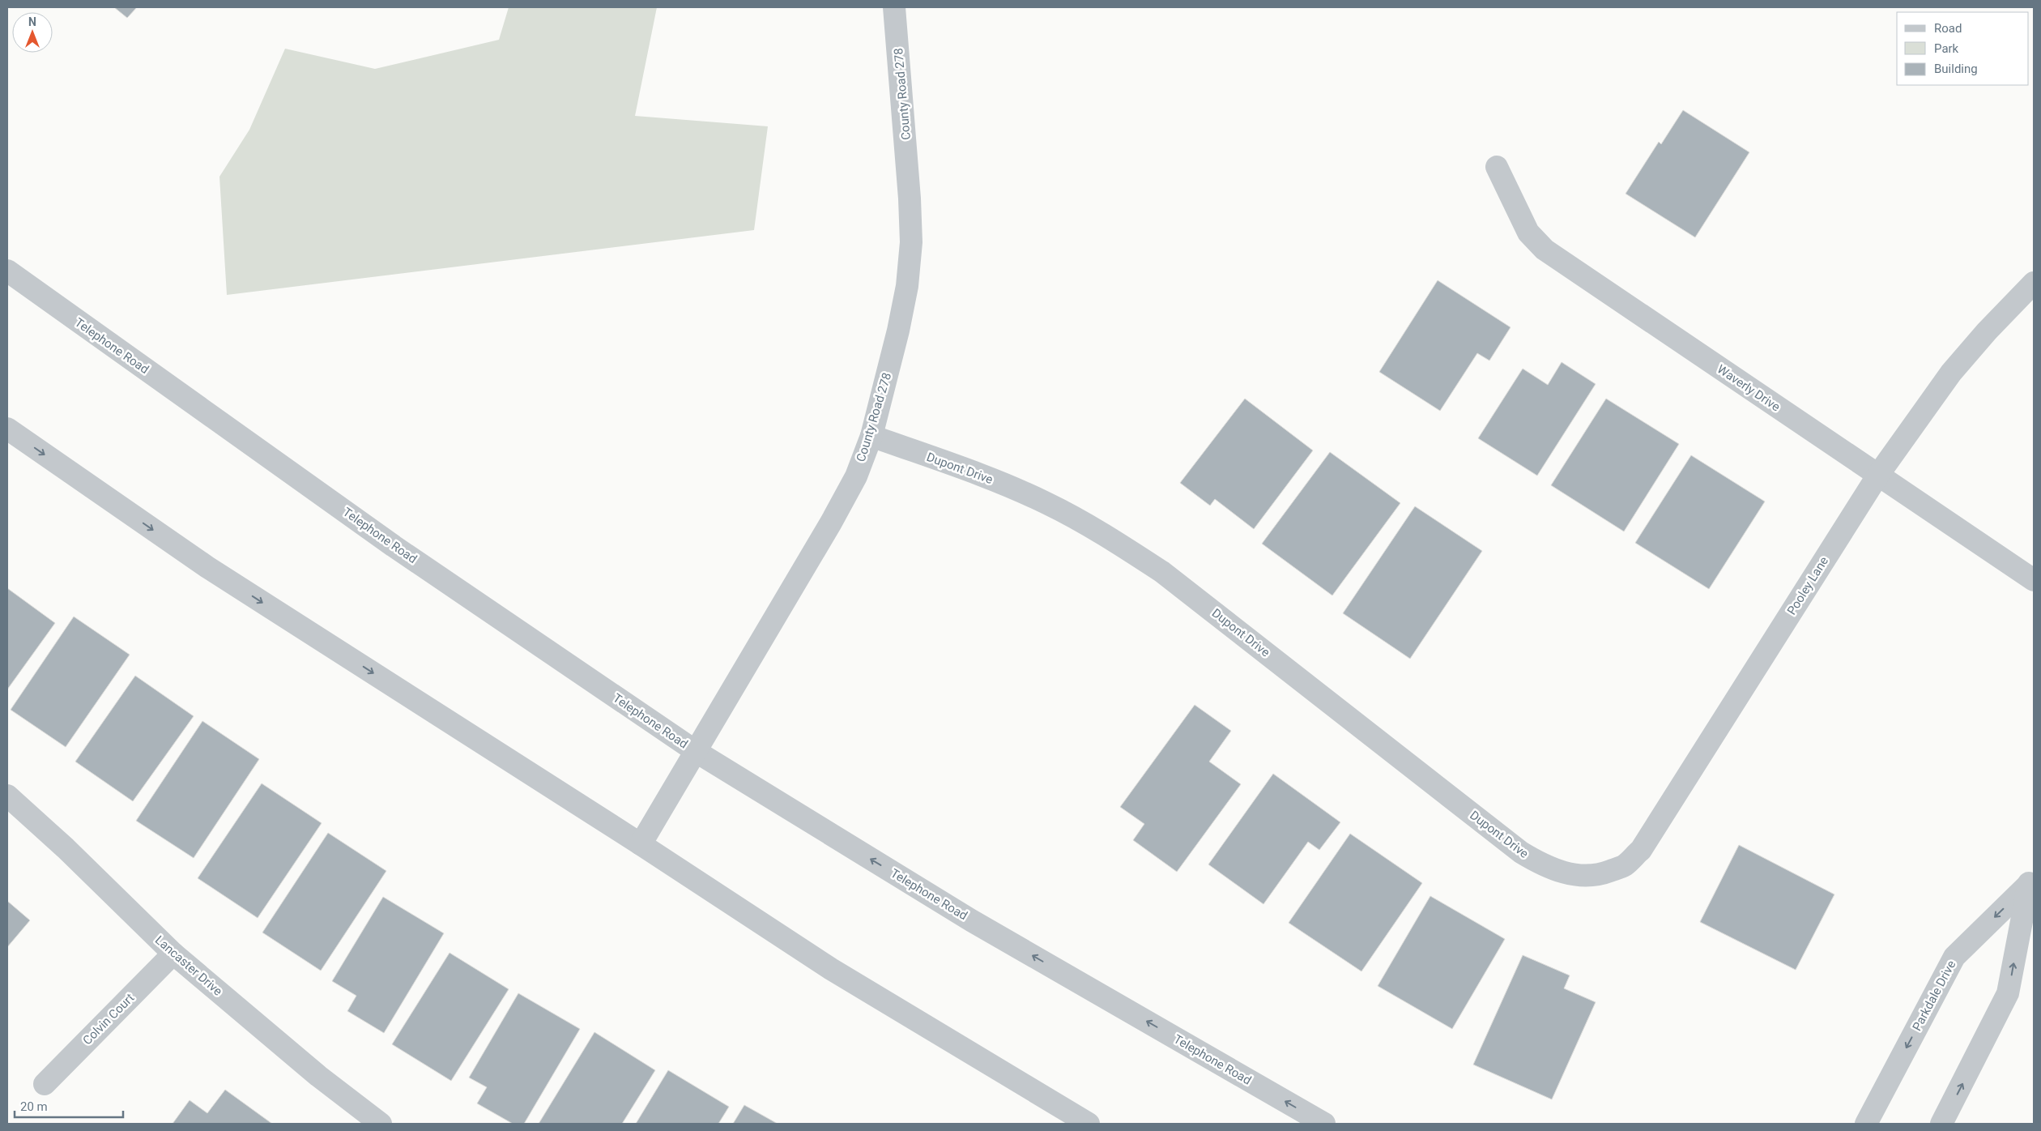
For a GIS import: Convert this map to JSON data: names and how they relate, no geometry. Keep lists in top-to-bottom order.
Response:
{
  "streets": {
    "street": [
      "County Road 278",
      "Telephone Road",
      "Waverly Drive",
      "Dupont Drive",
      "Pooley Lane",
      "Lancaster Drive",
      "Parkdale Drive",
      "Colvin Court"
    ]
  },
  "crossings": [
    ["County Road 278", "Telephone Road"],
    ["County Road 278", "Dupont Drive"],
    ["Waverly Drive", "Pooley Lane"],
    ["Dupont Drive", "Pooley Lane"],
    ["Lancaster Drive", "Colvin Court"]
  ],
  "legend": ["Road", "Park", "Building"],
  "scale_bar": "20 m",
  "north": "top"
}
